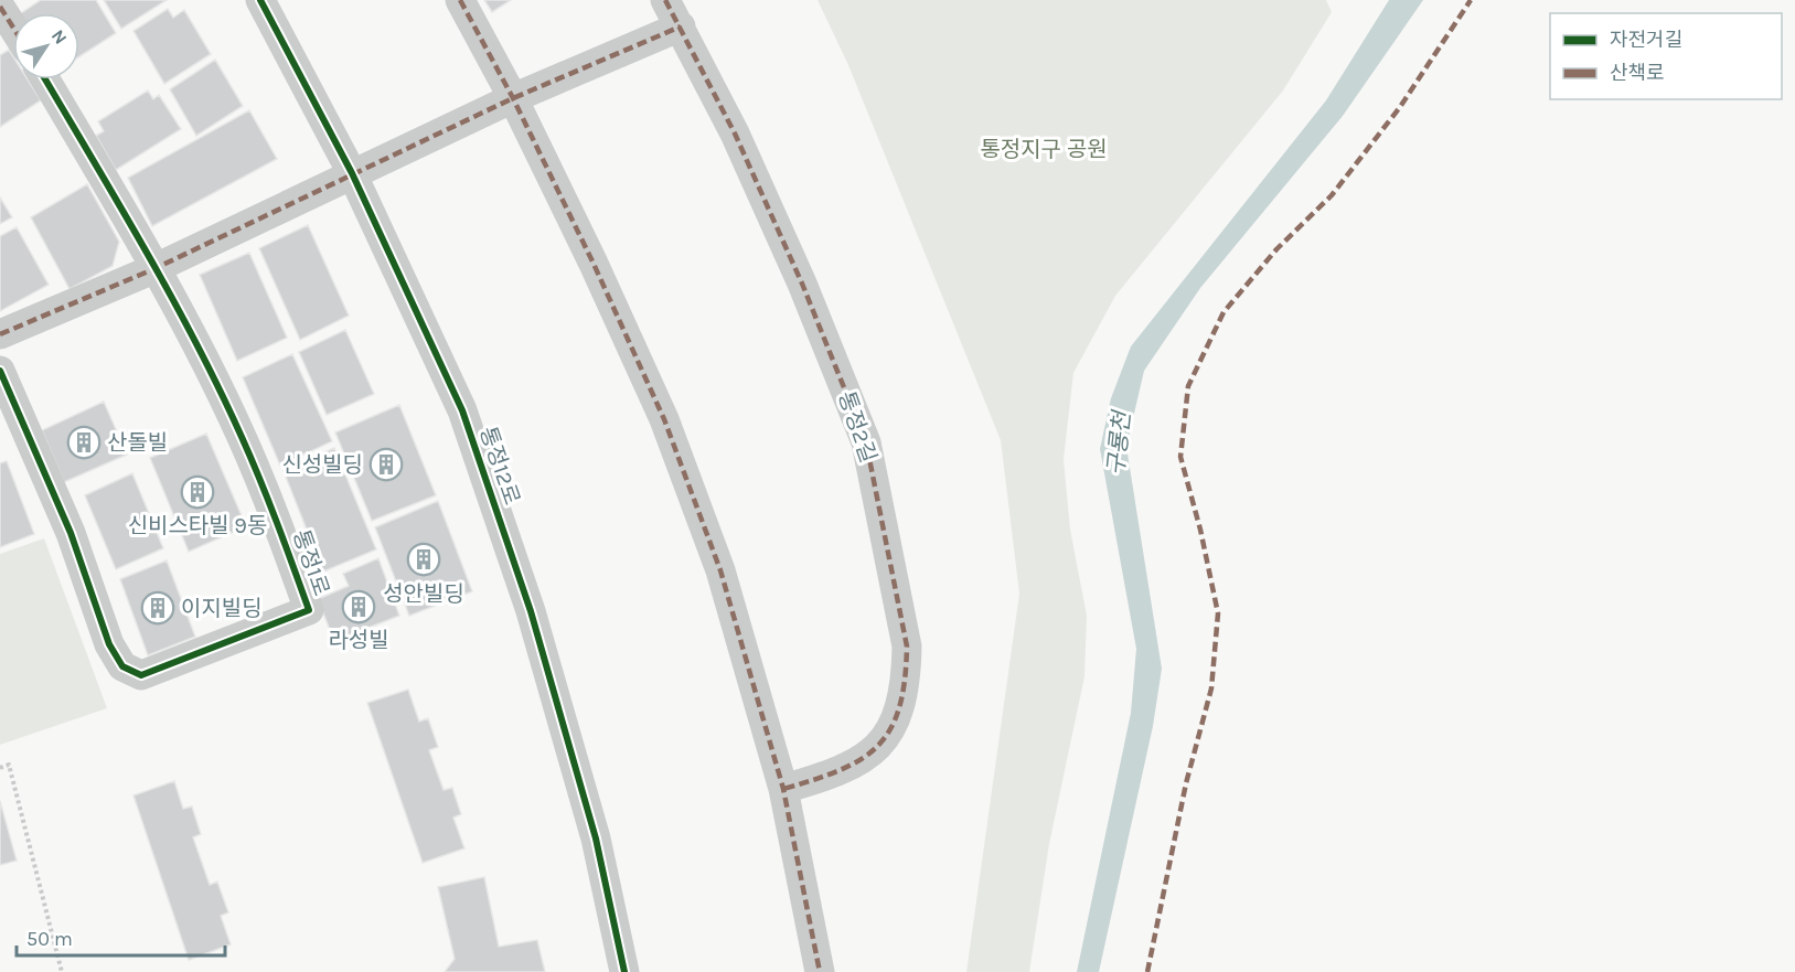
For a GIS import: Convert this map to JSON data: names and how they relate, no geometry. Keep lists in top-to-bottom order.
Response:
{
  "streets": {
    "street": ["통정2길", "통정12로", "통정1로"]
  },
  "water": ["구룡천"],
  "parks": ["통정지구 공원"],
  "places": {
    "building": [
      "산돌빌",
      "신성빌딩",
      "신비스타빌 9동",
      "성안빌딩",
      "라성빌",
      "이지빌딩"
    ]
  },
  "legend": ["자전거길", "산책로"],
  "scale_bar": "50 m",
  "north": "top right"
}
